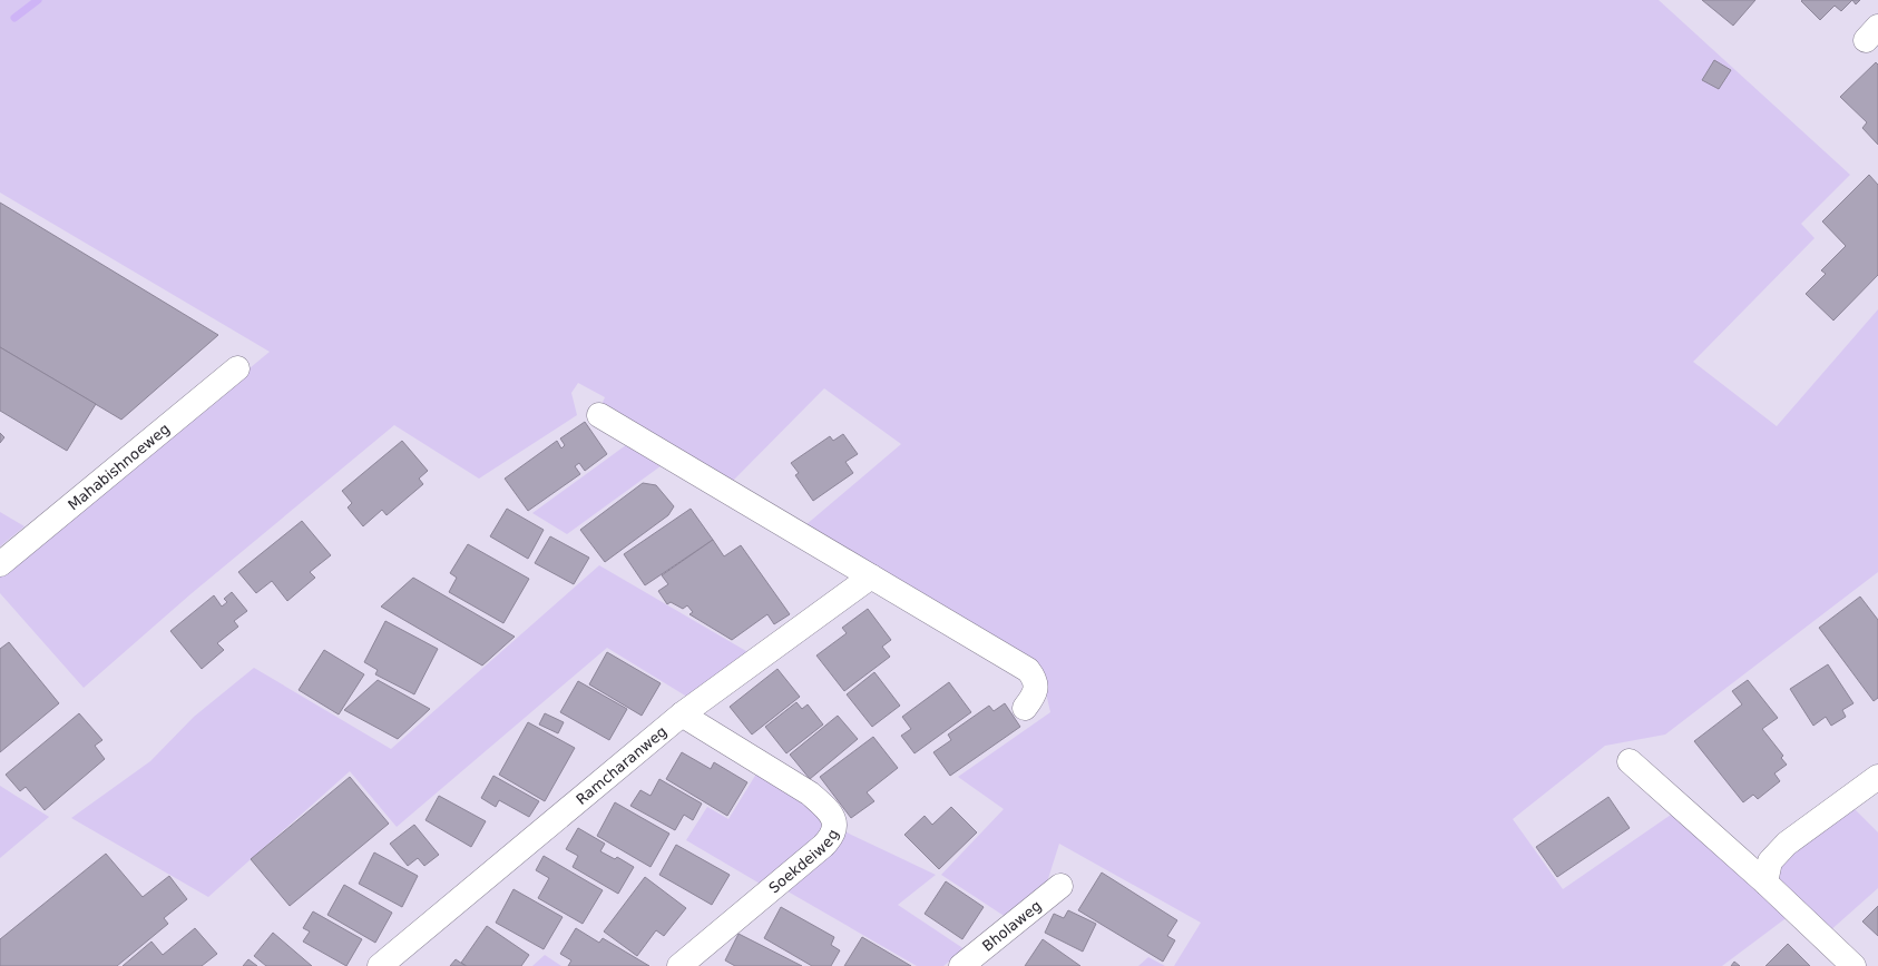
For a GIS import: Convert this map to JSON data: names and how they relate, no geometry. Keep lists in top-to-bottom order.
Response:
{
  "streets": {
    "street": [
      "Mahabishnoeweg",
      "Ramcharanweg",
      "Soekdeiweg",
      "Bholaweg"
    ]
  },
  "crossings": [
    ["Ramcharanweg", "Soekdeiweg"]
  ]
}
